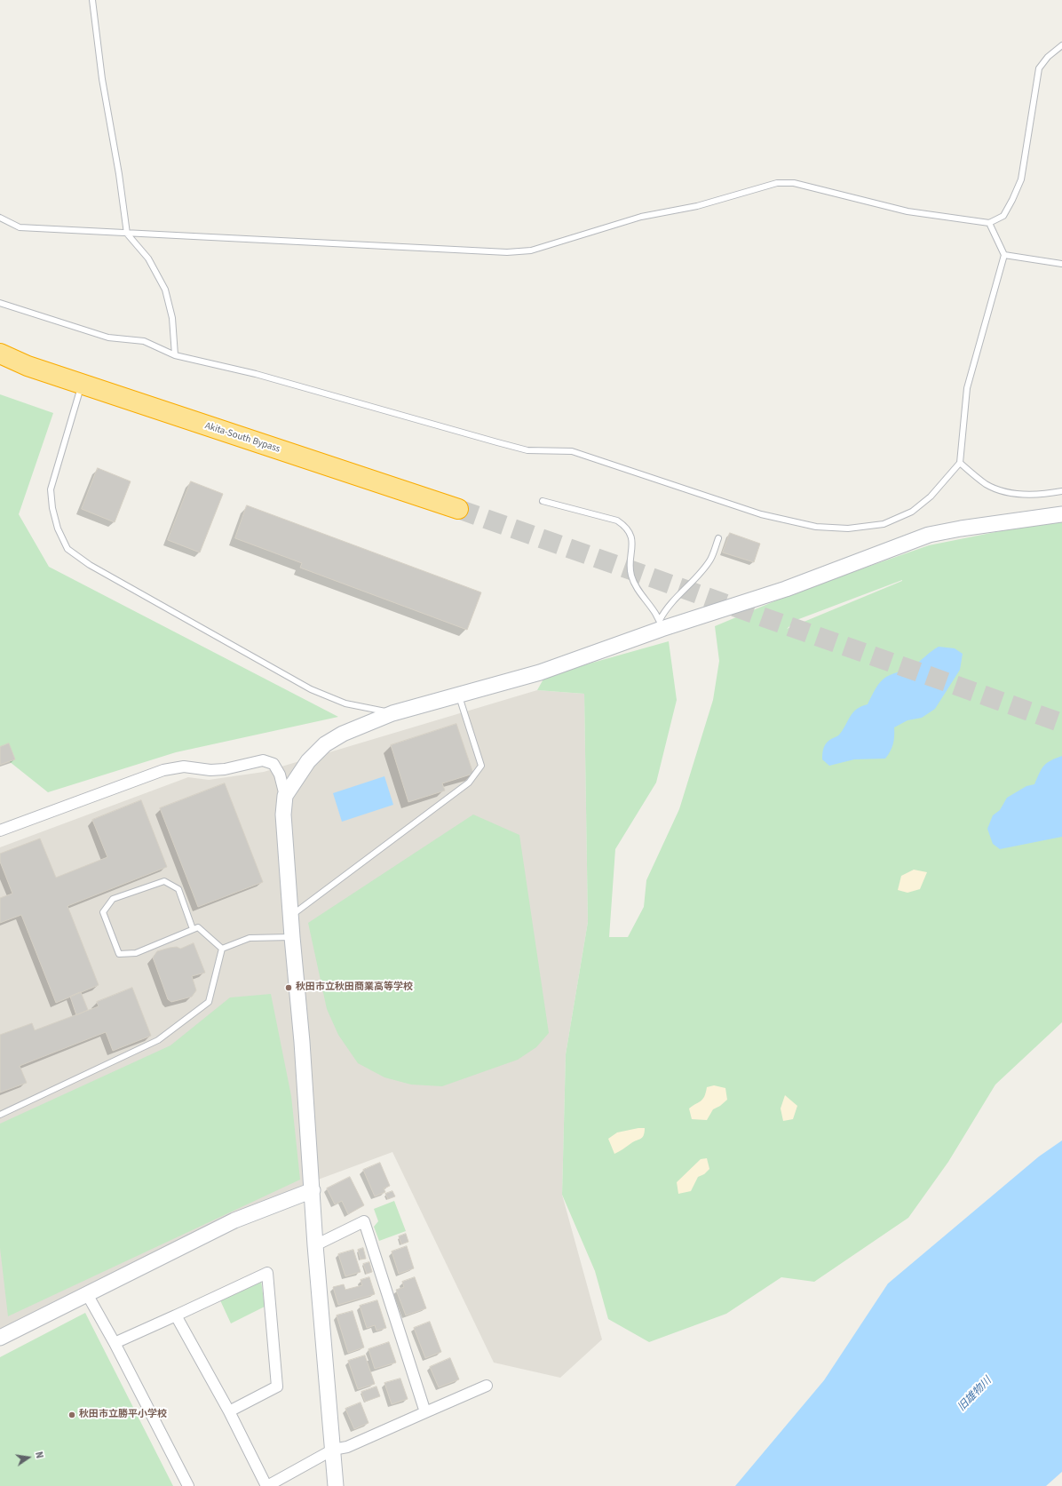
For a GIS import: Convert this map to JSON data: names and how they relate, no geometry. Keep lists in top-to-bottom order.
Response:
{
  "streets": {
    "highway": ["Akita-South Bypass"]
  },
  "water": ["旧雄物川"],
  "places": ["秋田市立秋田商業高等学校", "秋田市立勝平小学校"],
  "north": "right"
}
